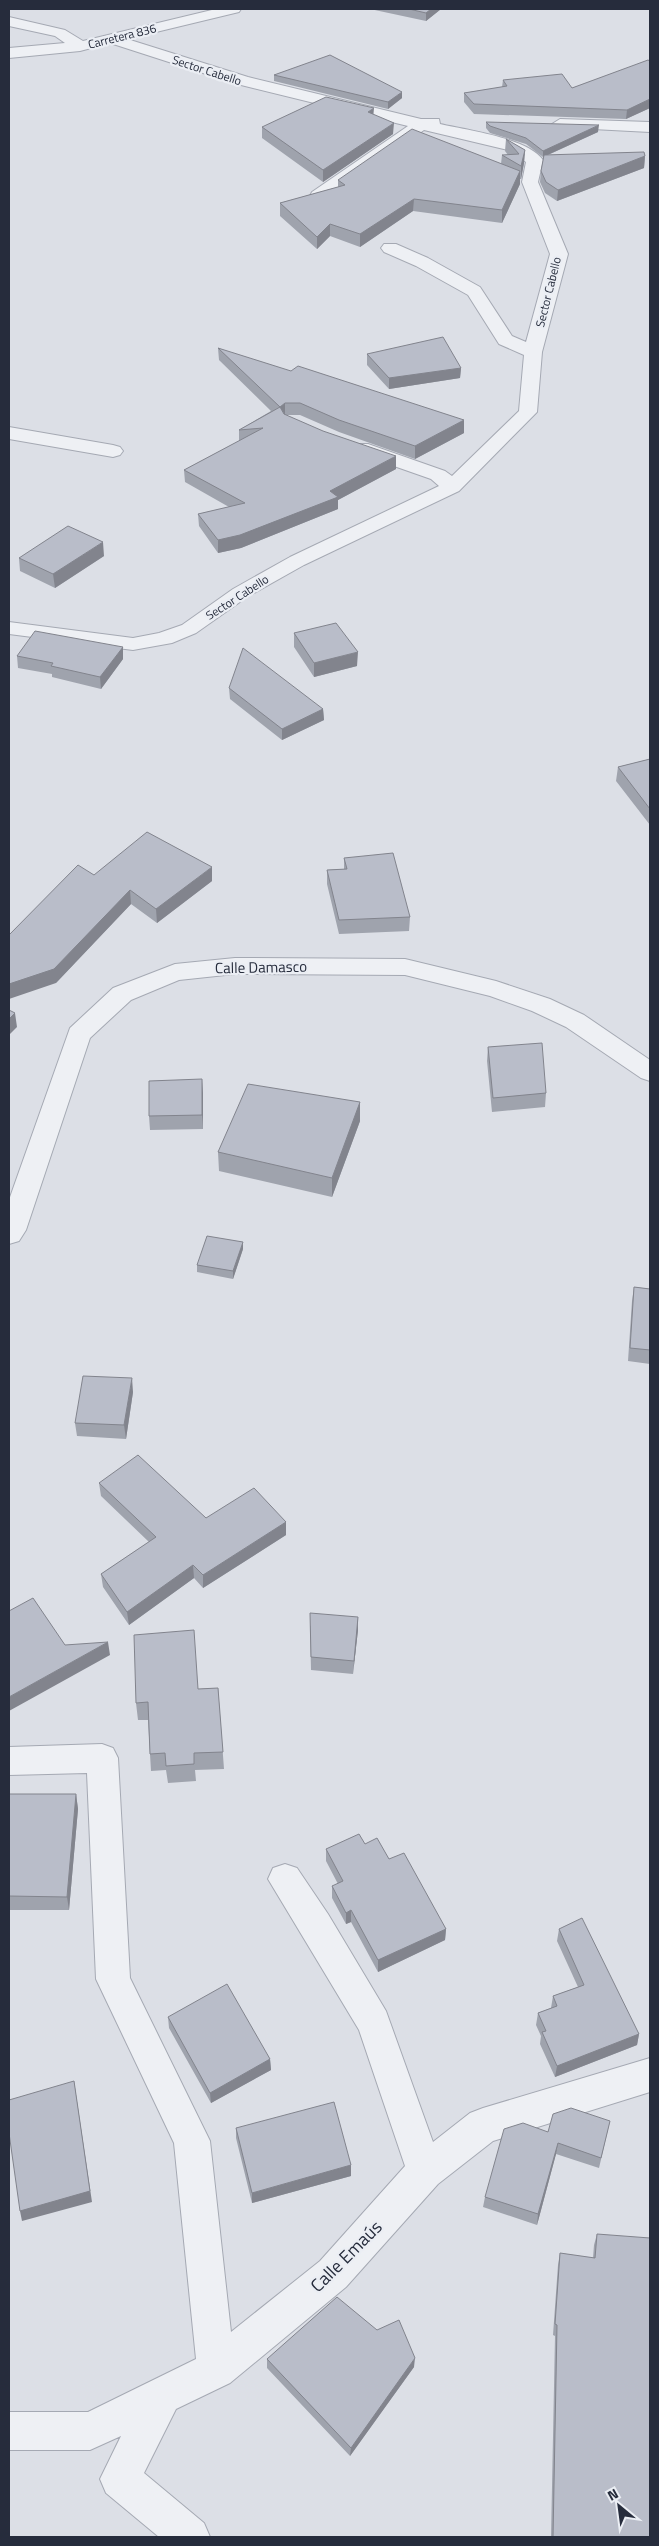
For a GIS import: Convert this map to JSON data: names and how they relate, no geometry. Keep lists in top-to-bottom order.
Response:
{
  "streets": {
    "street": [
      "Carretera 836",
      "Sector Cabello",
      "Calle Damasco",
      "Calle Emaús"
    ]
  },
  "crossings": [
    ["Carretera 836", "Sector Cabello"]
  ],
  "north": "top left"
}
